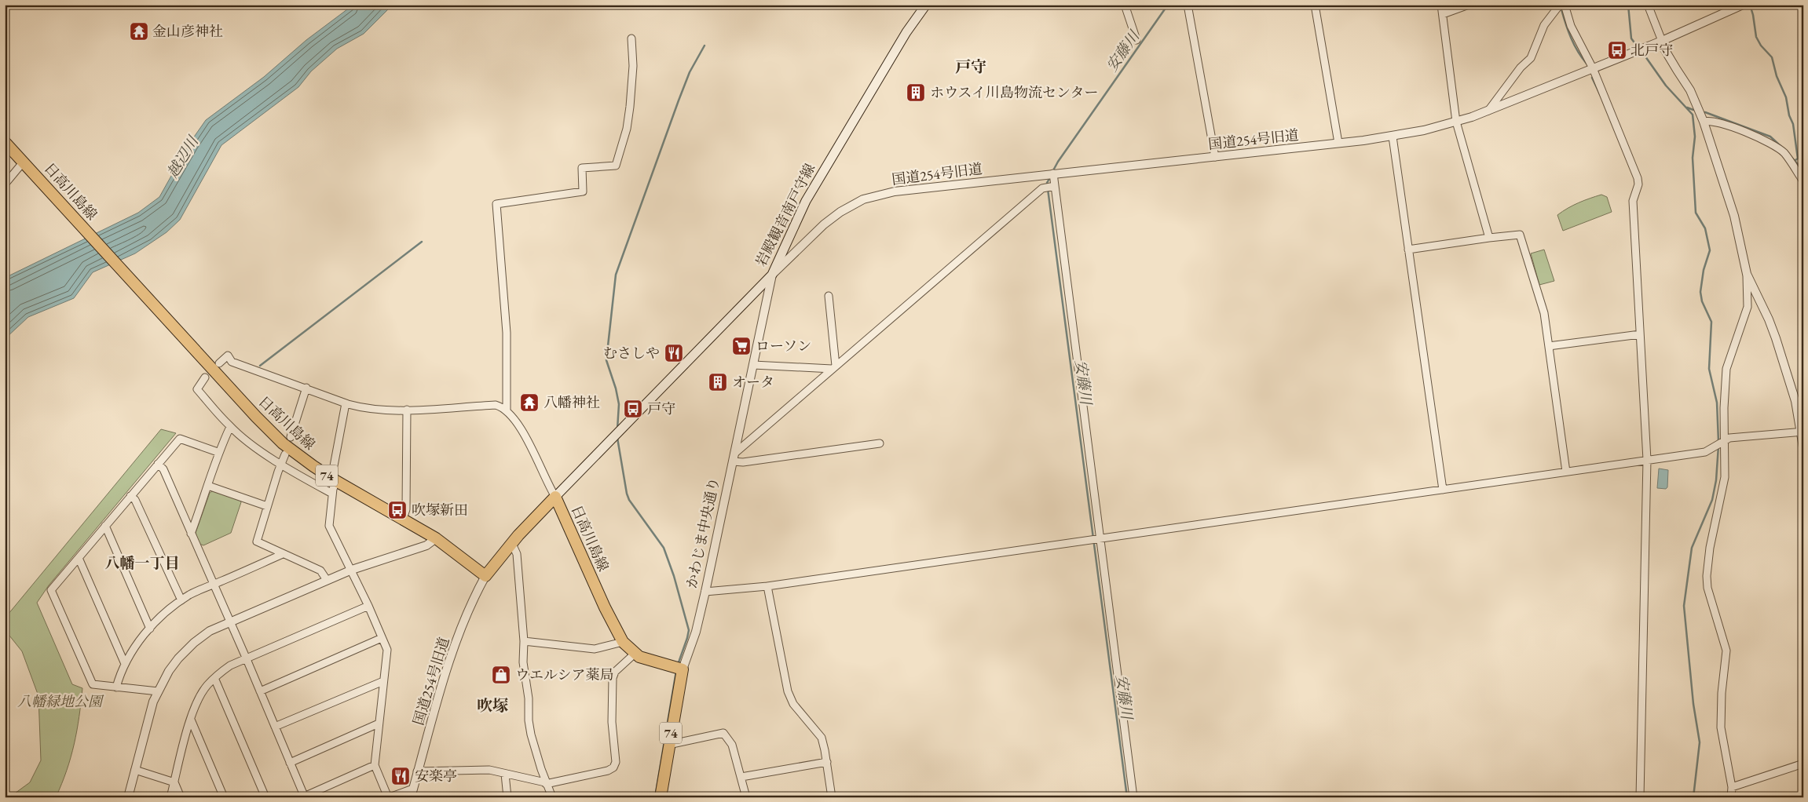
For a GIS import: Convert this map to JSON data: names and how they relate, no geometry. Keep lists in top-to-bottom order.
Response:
{
  "streets": {
    "main road": [
      "日高川島線",
      "岩殿観音南戸守線",
      "74",
      "かわじま中央通り"
    ],
    "street": ["国道254号旧道"]
  },
  "crossings": [
    ["国道254号旧道", "日高川島線"],
    ["国道254号旧道", "岩殿観音南戸守線"],
    ["国道254号旧道", "かわじま中央通り"],
    ["日高川島線", "岩殿観音南戸守線"],
    ["日高川島線", "かわじま中央通り"],
    ["岩殿観音南戸守線", "かわじま中央通り"]
  ],
  "districts": ["戸守", "八幡一丁目", "吹塚"],
  "water": ["安藤川", "越辺川"],
  "parks": ["八幡緑地公園"],
  "places": {
    "temple": ["金山彦神社", "八幡神社"],
    "bus stop": ["北戸守", "戸守", "吹塚新田"],
    "building": ["ホウスイ川島物流センター", "オータ"],
    "supermarket": ["ローソン"],
    "restaurant": ["むさしや", "安楽亭"],
    "shop": ["ウエルシア薬局"]
  }
}
